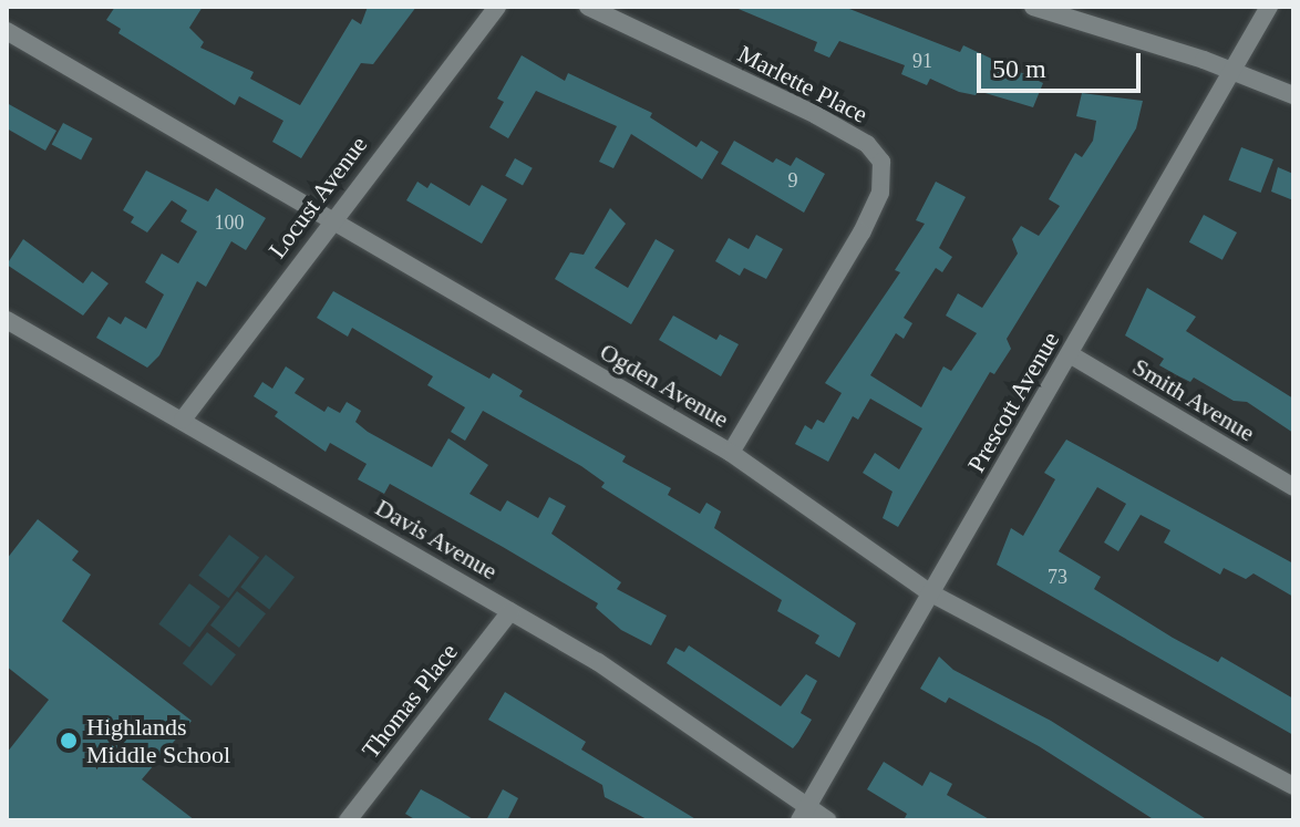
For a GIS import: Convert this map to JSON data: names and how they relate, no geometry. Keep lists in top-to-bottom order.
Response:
{
  "streets": {
    "street": [
      "Marlette Place",
      "Locust Avenue",
      "Ogden Avenue",
      "Smith Avenue",
      "Prescott Avenue",
      "Davis Avenue",
      "Thomas Place"
    ]
  },
  "crossings": [
    ["Marlette Place", "Ogden Avenue"],
    ["Locust Avenue", "Ogden Avenue"],
    ["Locust Avenue", "Davis Avenue"],
    ["Ogden Avenue", "Prescott Avenue"],
    ["Smith Avenue", "Prescott Avenue"],
    ["Prescott Avenue", "Davis Avenue"],
    ["Davis Avenue", "Thomas Place"]
  ],
  "places": ["Highlands Middle School"],
  "house_numbers": [
    "91",
    "9",
    "100",
    "73"
  ],
  "scale_bar": "50 m"
}
